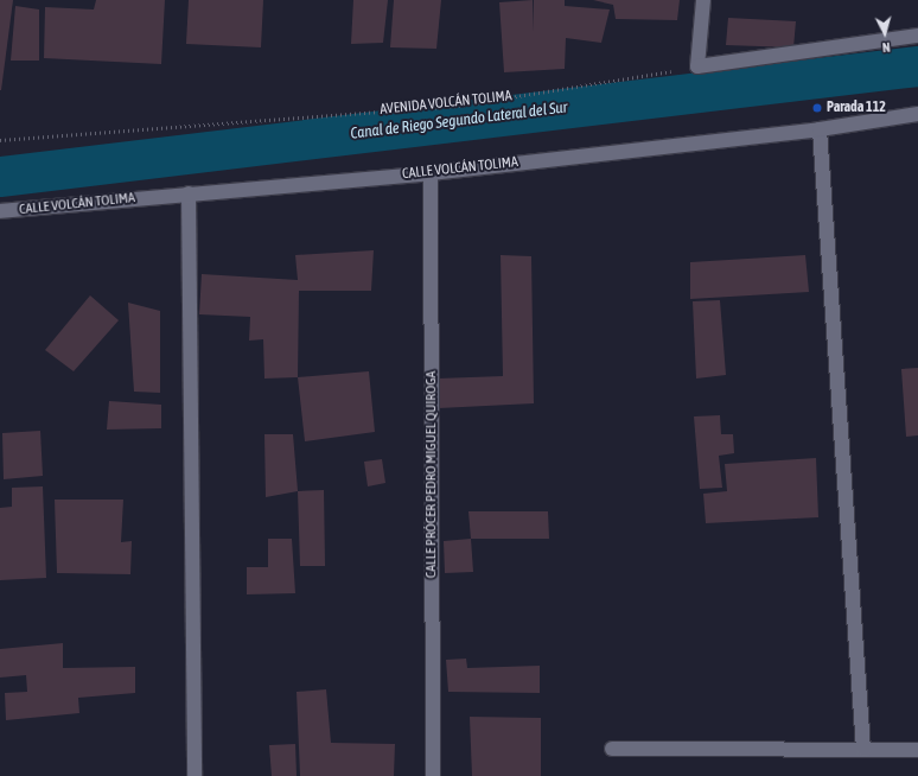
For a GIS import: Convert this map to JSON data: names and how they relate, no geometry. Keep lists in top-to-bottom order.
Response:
{
  "streets": {
    "street": ["CALLE VOLCÁN TOLIMA", "CALLE PRÓCER PEDRO MIGUEL QUIROGA"],
    "path": ["AVENIDA VOLCÁN TOLIMA"]
  },
  "crossings": [
    ["CALLE VOLCÁN TOLIMA", "CALLE PRÓCER PEDRO MIGUEL QUIROGA"]
  ],
  "water": ["Canal de Riego Segundo Lateral del Sur"],
  "places": ["Parada 112"],
  "north": "bottom"
}
